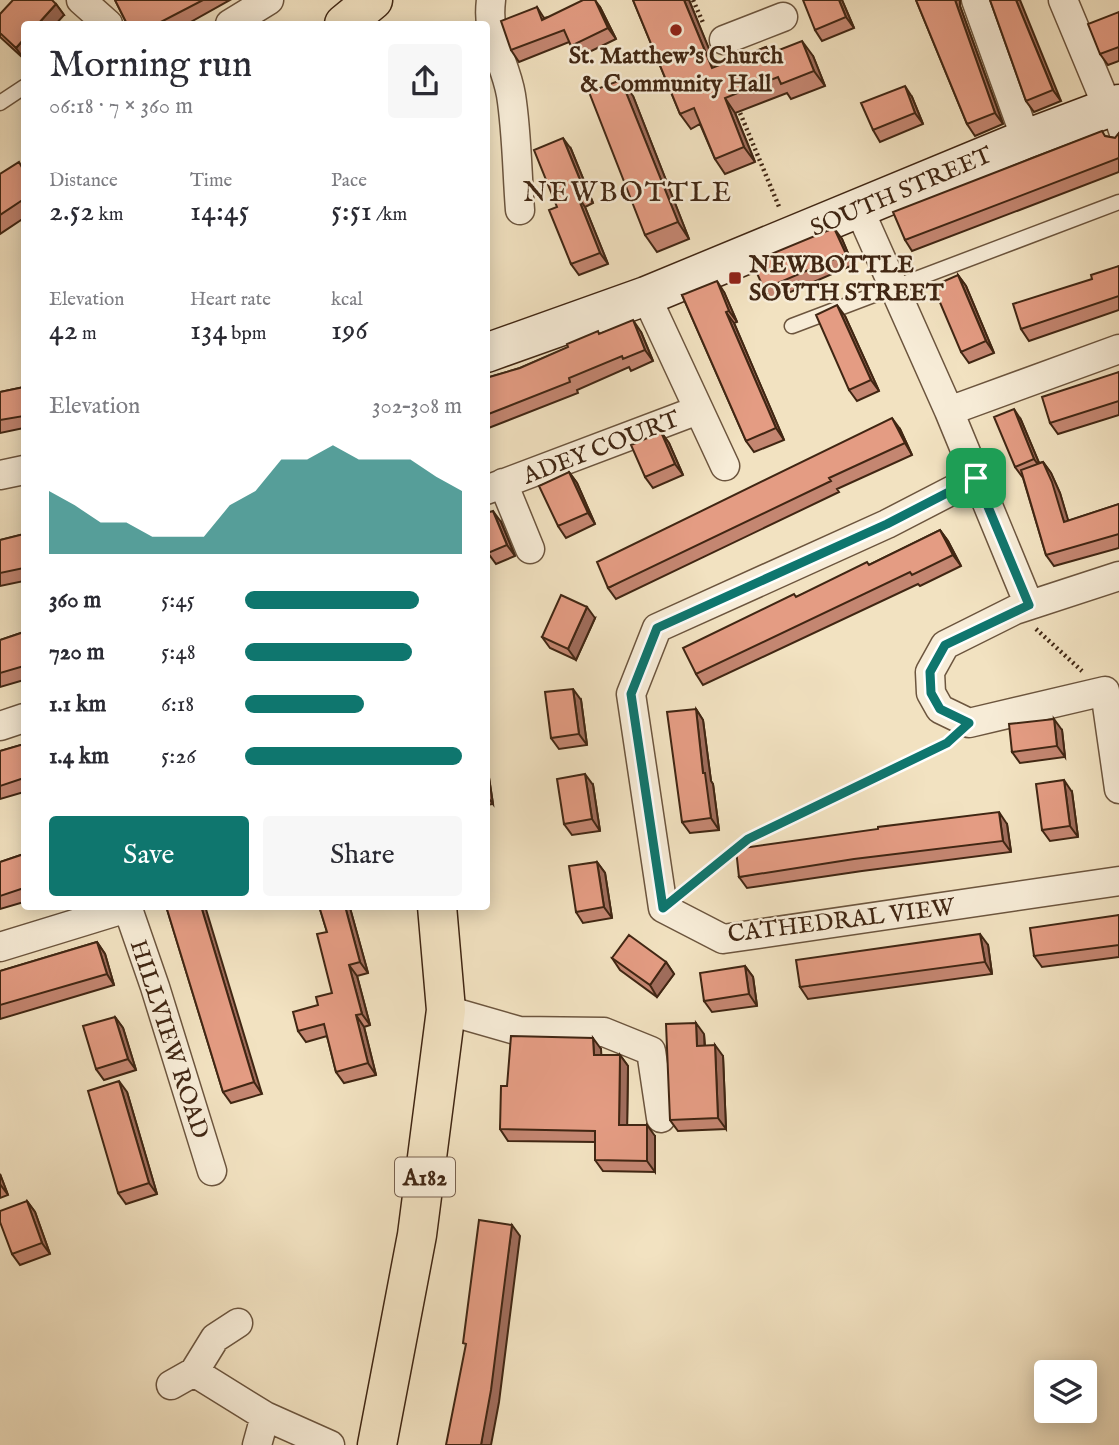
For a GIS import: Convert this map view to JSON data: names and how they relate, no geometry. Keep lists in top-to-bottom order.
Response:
{
  "streets": {
    "main road": ["A182"],
    "street": [
      "SOUTH STREET",
      "ADEY COURT",
      "CATHEDRAL VIEW",
      "HILLVIEW ROAD"
    ]
  },
  "crossings": [
    ["SOUTH STREET", "ADEY COURT"]
  ],
  "districts": ["NEWBOTTLE"],
  "places": {
    "other": ["St. Matthew's Church & Community Hall"],
    "transit": ["NEWBOTTLE SOUTH STREET"]
  },
  "page": {
    "heading": ["Morning run", "06:18 · 7 × 360 m"],
    "stats": [
      ["Distance", "2.52 km"],
      ["Time", "14:45"],
      ["Pace", "5:51 /km"],
      ["Elevation", "42 m"],
      ["Heart rate", "134 bpm"],
      ["kcal", "196"]
    ],
    "chart": ["Elevation", "302–308 m"],
    "list": [
      {
        "name": "360 m",
        "note": "5:45"
      },
      {
        "name": "720 m",
        "note": "5:48"
      },
      {
        "name": "1.1 km",
        "note": "6:18"
      },
      {
        "name": "1.4 km",
        "note": "5:26"
      }
    ],
    "buttons": ["Save", "Share"]
  }
}
